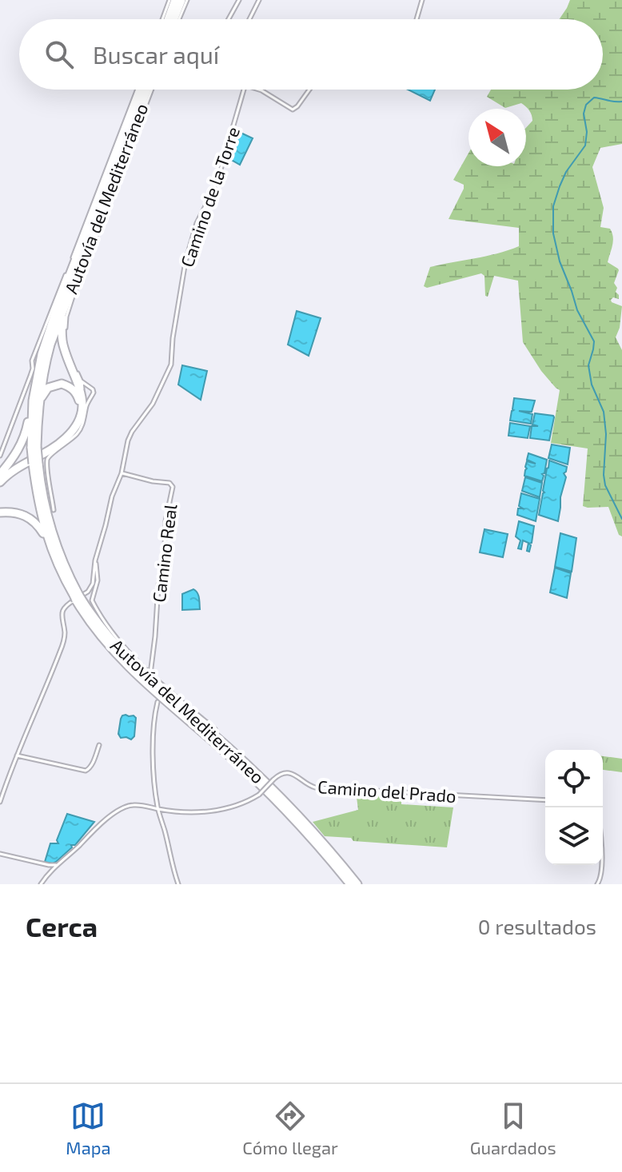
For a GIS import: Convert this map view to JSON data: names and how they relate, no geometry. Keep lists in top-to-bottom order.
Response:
{
  "streets": {
    "highway": ["Autovía del Mediterráneo"],
    "street": ["Camino de la Torre", "Camino Real", "Camino del Prado"]
  },
  "crossings": [
    ["Camino de la Torre", "Camino Real"]
  ],
  "north": "top left",
  "page": {
    "search": "Buscar aquí",
    "heading": ["Cerca", "0 resultados"],
    "nav": ["Mapa", "Cómo llegar", "Guardados"]
  }
}
